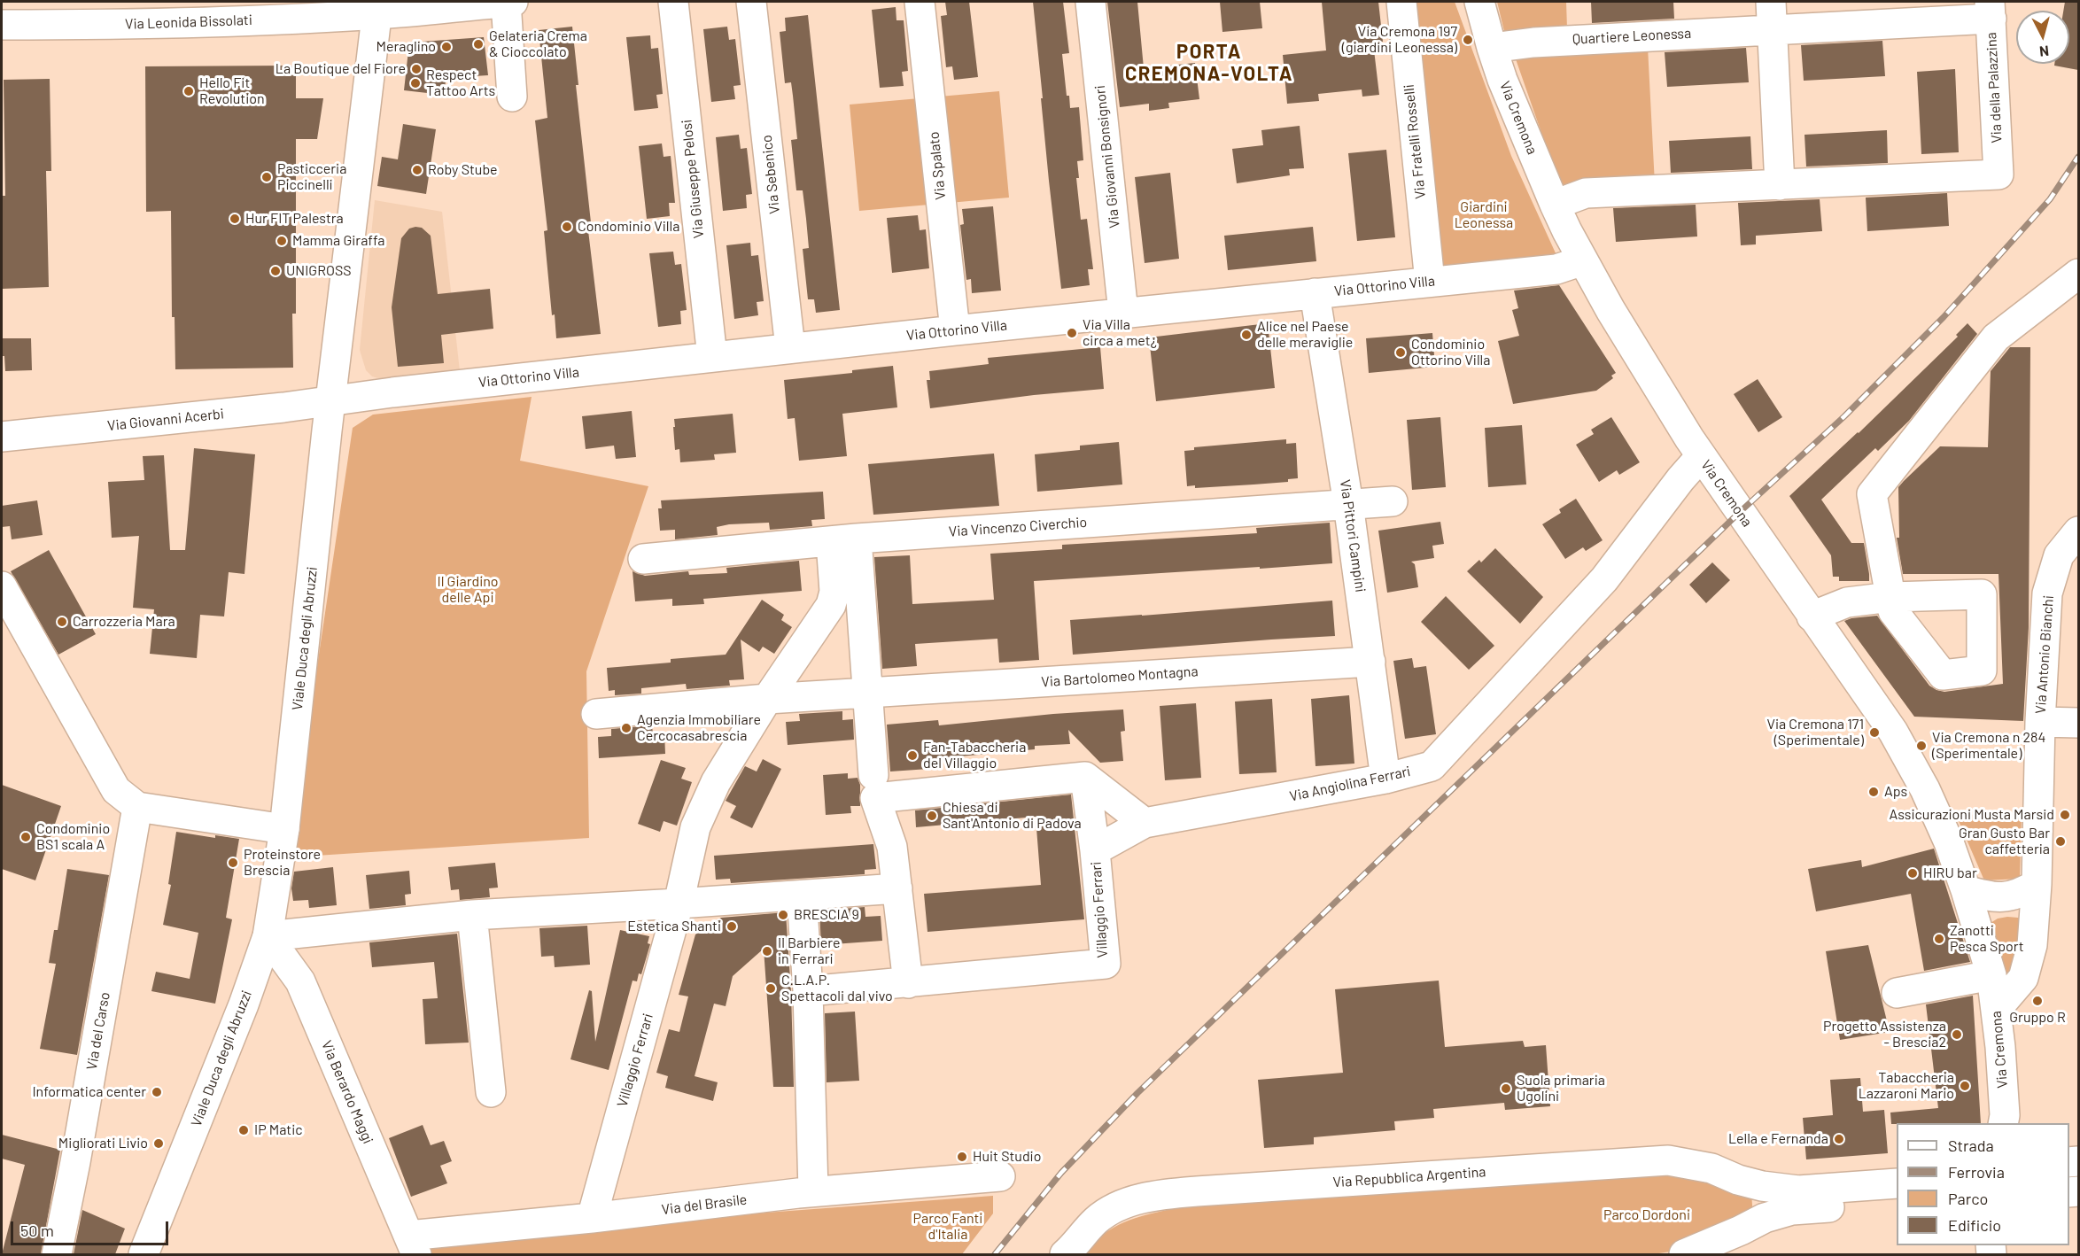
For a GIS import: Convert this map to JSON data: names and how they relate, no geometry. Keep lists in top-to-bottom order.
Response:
{
  "streets": {
    "street": [
      "Via Leonida Bissolati",
      "Quartiere Leonessa",
      "Via della Palazzina",
      "Via Cremona",
      "Via Fratelli Rosselli",
      "Via Giovanni Bonsignori",
      "Via Spalato",
      "Via Sebenico",
      "Via Giuseppe Pelosi",
      "Via Ottorino Villa",
      "Via Giovanni Acerbi",
      "Via Vincenzo Civerchio",
      "Via Pittori Campini",
      "Viale Duca degli Abruzzi",
      "Via Antonio Bianchi",
      "Via Bartolomeo Montagna",
      "Via Angiolina Ferrari",
      "Villaggio Ferrari",
      "Via del Carso",
      "Via Berardo Maggi",
      "Via Repubblica Argentina",
      "Via del Brasile"
    ]
  },
  "crossings": [
    ["Via Leonida Bissolati", "Viale Duca degli Abruzzi"],
    ["Quartiere Leonessa", "Via della Palazzina"],
    ["Quartiere Leonessa", "Via Cremona"],
    ["Via Cremona", "Via Ottorino Villa"],
    ["Via Cremona", "Via Antonio Bianchi"],
    ["Via Cremona", "Via Angiolina Ferrari"],
    ["Via Fratelli Rosselli", "Via Ottorino Villa"],
    ["Via Giovanni Bonsignori", "Via Ottorino Villa"],
    ["Via Spalato", "Via Ottorino Villa"],
    ["Via Sebenico", "Via Ottorino Villa"],
    ["Via Giuseppe Pelosi", "Via Ottorino Villa"],
    ["Via Ottorino Villa", "Via Giovanni Acerbi"],
    ["Via Ottorino Villa", "Via Pittori Campini"],
    ["Via Ottorino Villa", "Viale Duca degli Abruzzi"],
    ["Via Giovanni Acerbi", "Viale Duca degli Abruzzi"],
    ["Via Vincenzo Civerchio", "Via Pittori Campini"],
    ["Via Pittori Campini", "Via Bartolomeo Montagna"],
    ["Via Pittori Campini", "Via Angiolina Ferrari"],
    ["Viale Duca degli Abruzzi", "Via Berardo Maggi"],
    ["Via Bartolomeo Montagna", "Villaggio Ferrari"],
    ["Via Angiolina Ferrari", "Villaggio Ferrari"],
    ["Villaggio Ferrari", "Via del Brasile"],
    ["Via Berardo Maggi", "Via del Brasile"]
  ],
  "districts": ["PORTA CREMONA-VOLTA"],
  "parks": [
    "Giardini Leonessa",
    "Il Giardino delle Api",
    "Parco Dordoni",
    "Parco Fanti d'Italia"
  ],
  "places": [
    "Via Cremona 197 (giardini Leonessa)",
    "Gelateria Crema & Cioccolato",
    "Meraglino",
    "La Boutique del Fiore",
    "Respect Tattoo Arts",
    "Hello Fit Revolution",
    "Roby Stube",
    "Pasticceria Piccinelli",
    "Hur FIT Palestra",
    "Condominio Villa",
    "Mamma Giraffa",
    "UNIGROSS",
    "Via Villa circa a met¿",
    "Alice nel Paese delle meraviglie",
    "Condominio Ottorino Villa",
    "Carrozzeria Mara",
    "Agenzia Immobiliare Cercocasabrescia",
    "Via Cremona 171 (Sperimentale)",
    "Via Cremona n 284 (Sperimentale)",
    "Fan-Tabaccheria del Villaggio",
    "Aps",
    "Assicurazioni Musta Marsid",
    "Chiesa di Sant'Antonio di Padova",
    "Condominio BS1 scala A",
    "Gran Gusto Bar caffetteria",
    "Proteinstore Brescia",
    "HIRU bar",
    "BRESCIA 9",
    "Estetica Shanti",
    "Zanotti Pesca Sport",
    "Il Barbiere in Ferrari",
    "C.L.A.P. Spettacoli dal vivo",
    "Gruppo R",
    "Progetto Assistenza - Brescia2",
    "Tabaccheria Lazzaroni Mario",
    "Suola primaria Ugolini",
    "Informatica center",
    "IP Matic",
    "Lella e Fernanda",
    "Migliorati Livio",
    "Huit Studio"
  ],
  "legend": [
    "Strada",
    "Ferrovia",
    "Parco",
    "Edificio"
  ],
  "scale_bar": "50 m",
  "north": "bottom"
}
